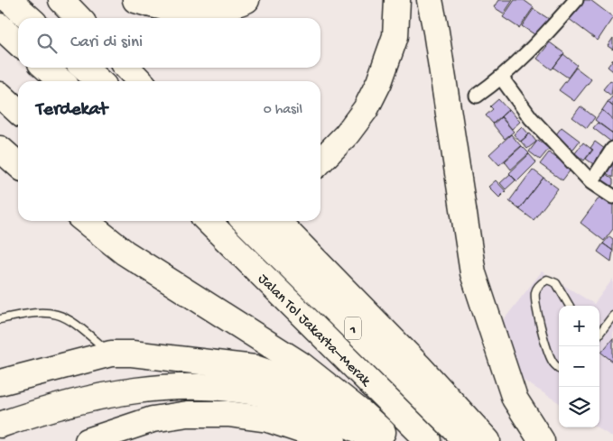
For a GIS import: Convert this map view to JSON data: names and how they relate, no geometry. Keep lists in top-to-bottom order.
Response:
{
  "streets": {
    "highway": ["Jalan Tol Jakarta–Merak", "1"]
  },
  "page": {
    "search": "Cari di sini",
    "heading": ["Terdekat", "0 hasil"],
    "map_buttons": ["+", "−"]
  }
}
